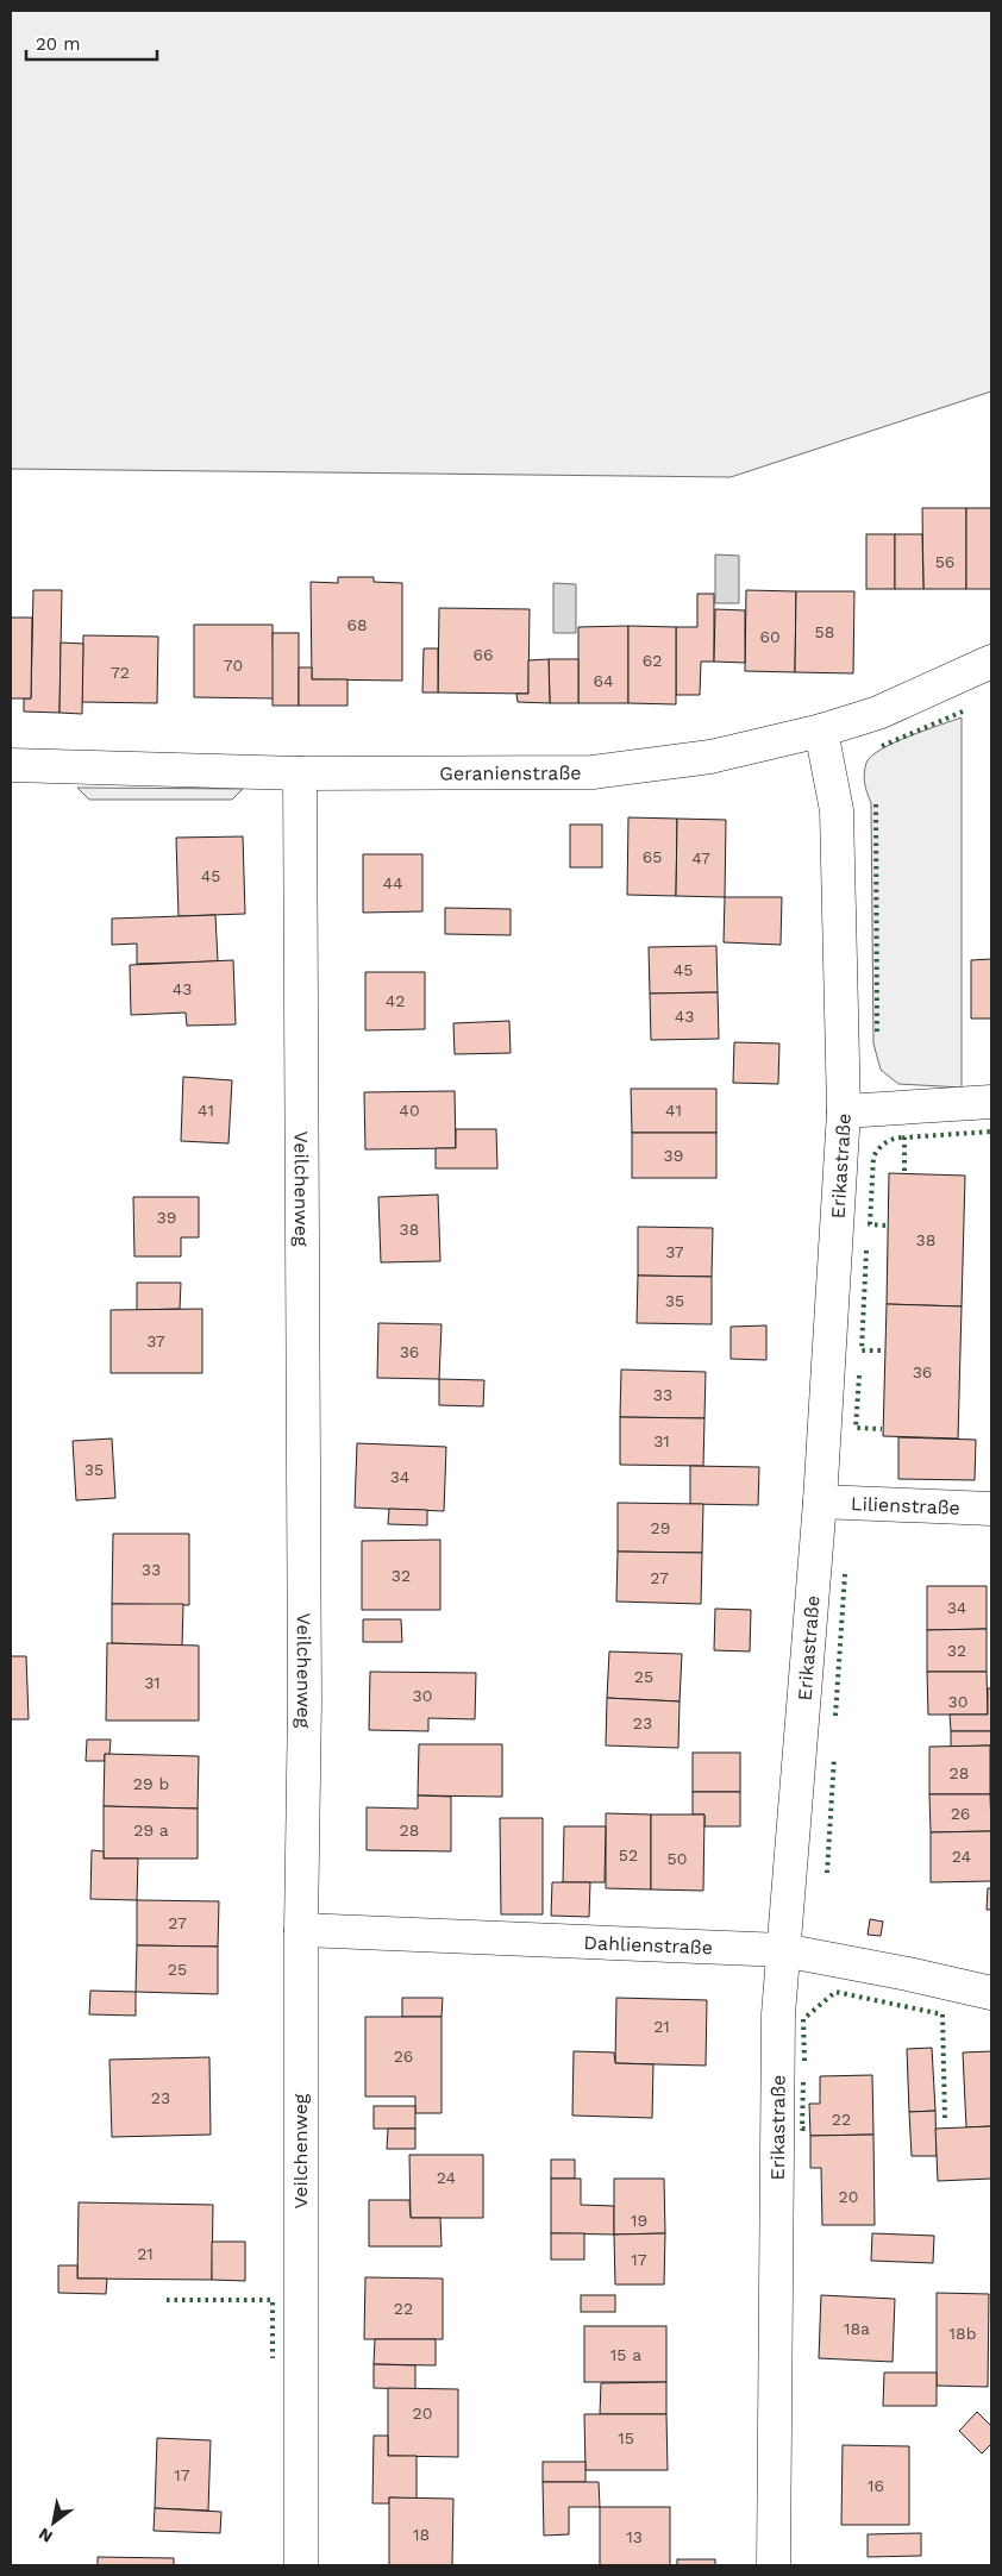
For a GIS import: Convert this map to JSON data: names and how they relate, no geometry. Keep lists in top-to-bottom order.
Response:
{
  "streets": {
    "street": [
      "Geranienstraße",
      "Erikastraße",
      "Veilchenweg",
      "Lilienstraße",
      "Dahlienstraße"
    ]
  },
  "crossings": [
    ["Geranienstraße", "Erikastraße"],
    ["Geranienstraße", "Veilchenweg"],
    ["Erikastraße", "Lilienstraße"],
    ["Erikastraße", "Dahlienstraße"],
    ["Veilchenweg", "Dahlienstraße"]
  ],
  "house_numbers": [
    "56",
    "68",
    "58",
    "60",
    "66",
    "62",
    "70",
    "72",
    "64",
    "65",
    "47",
    "45",
    "44",
    "45",
    "43",
    "42",
    "43",
    "41",
    "40",
    "41",
    "39",
    "39",
    "38",
    "38",
    "37",
    "35",
    "37",
    "36",
    "36",
    "33",
    "31",
    "35",
    "34",
    "29",
    "33",
    "32",
    "27",
    "34",
    "32",
    "25",
    "31",
    "30",
    "30",
    "23",
    "28",
    "29 b",
    "26",
    "29 a",
    "28",
    "52",
    "24",
    "50",
    "27",
    "25",
    "21",
    "26",
    "23",
    "22",
    "24",
    "20",
    "19",
    "21",
    "17",
    "22",
    "18a",
    "18b",
    "15 a",
    "20",
    "15",
    "17",
    "16",
    "18",
    "13"
  ],
  "scale_bar": "20 m",
  "north": "bottom left"
}
